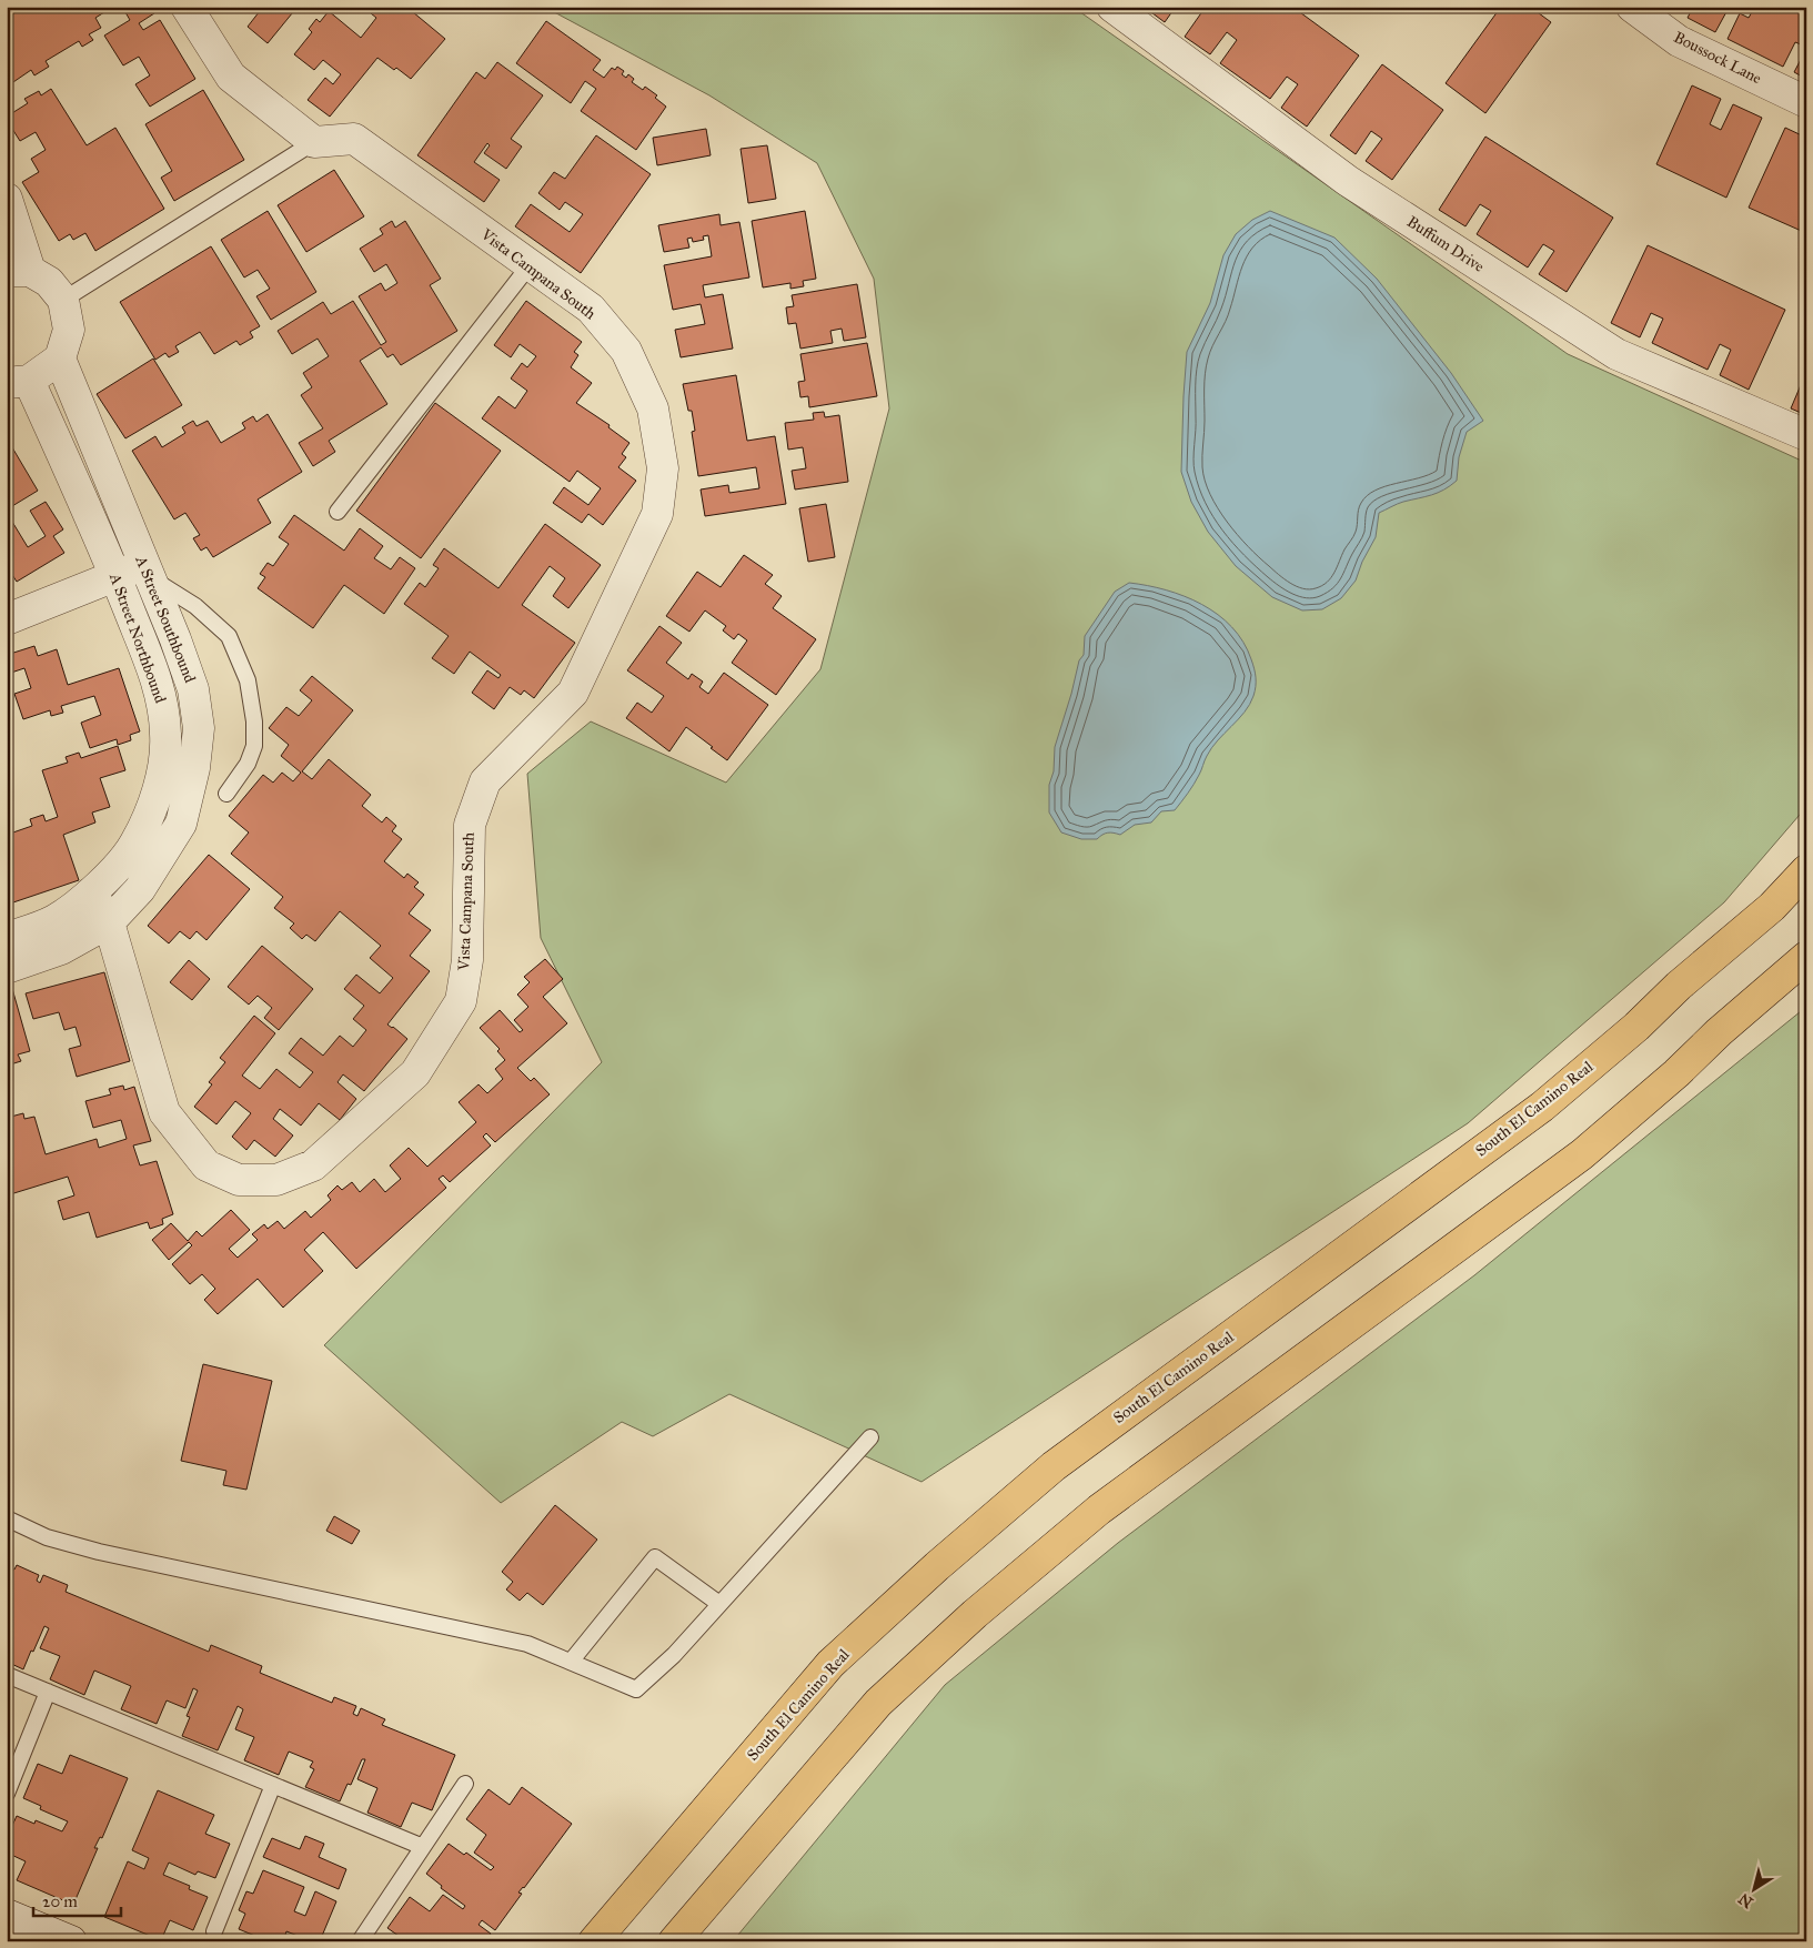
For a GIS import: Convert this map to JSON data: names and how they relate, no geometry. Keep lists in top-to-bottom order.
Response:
{
  "streets": {
    "main road": ["South El Camino Real"],
    "street": [
      "Boussock Lane",
      "Buffum Drive",
      "Vista Campana South",
      "A Street Southbound",
      "A Street Northbound"
    ]
  },
  "crossings": [
    ["Vista Campana South", "A Street Southbound"],
    ["Vista Campana South", "A Street Northbound"]
  ],
  "scale_bar": "20 m",
  "north": "bottom left"
}
